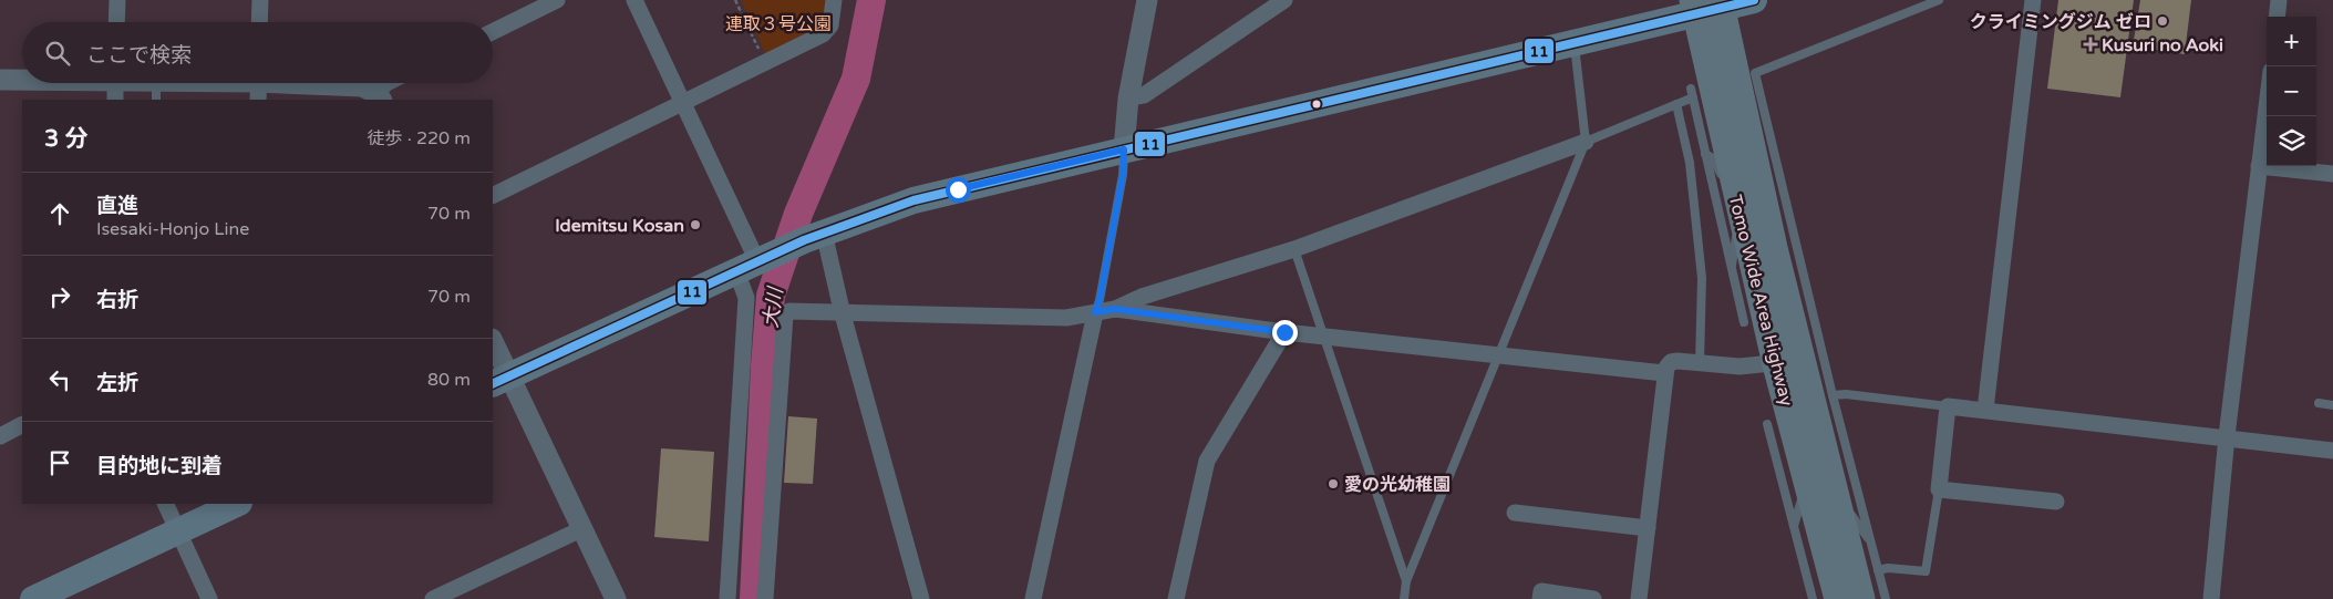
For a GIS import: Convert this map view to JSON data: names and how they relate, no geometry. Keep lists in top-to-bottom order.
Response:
{
  "streets": {
    "highway": ["Tomo Wide Area Highway"]
  },
  "water": ["大川"],
  "parks": ["連取３号公園"],
  "places": {
    "other": ["クライミングジム ゼロ", "Idemitsu Kosan", "愛の光幼稚園"],
    "health": ["Kusuri no Aoki"]
  },
  "lines": ["transit line 11"],
  "page": {
    "map_buttons": ["+", "−"],
    "search": "ここで検索",
    "heading": ["3 分", "徒歩 · 220 m"],
    "list": [
      ["直進", "Isesaki-Honjo Line", "70 m"],
      ["右折", "70 m"],
      ["左折", "80 m"],
      "目的地に到着"
    ]
  }
}
